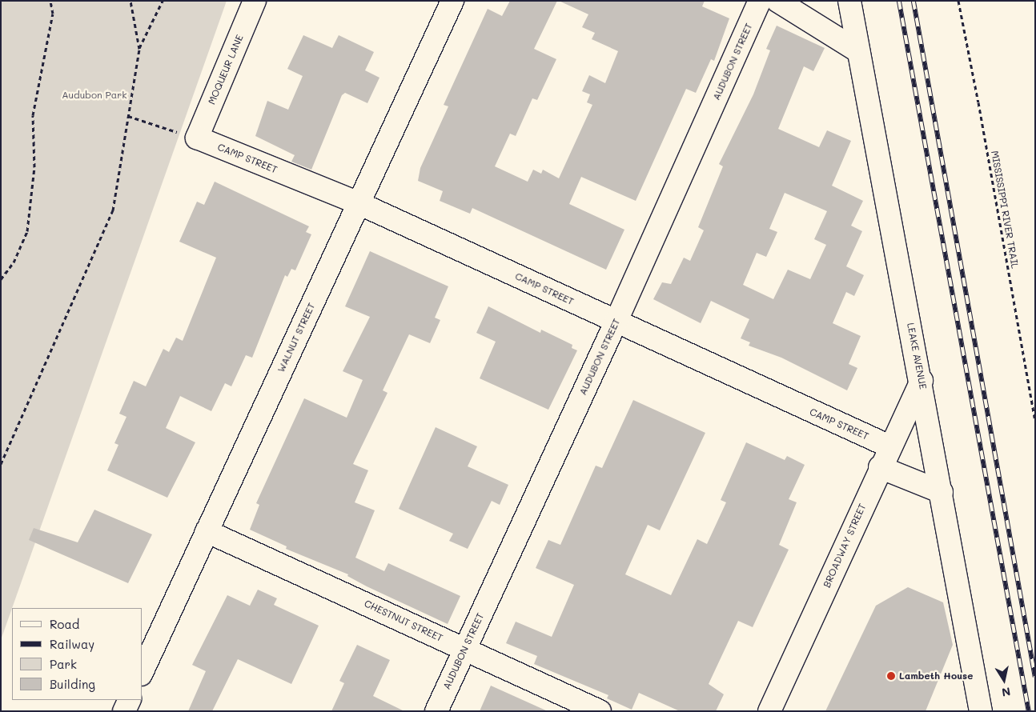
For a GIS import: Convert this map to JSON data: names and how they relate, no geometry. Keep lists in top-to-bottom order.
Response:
{
  "streets": {
    "street": [
      "AUDUBON STREET",
      "MOQUEUR LANE",
      "CAMP STREET",
      "WALNUT STREET",
      "LEAKE AVENUE",
      "BROADWAY STREET",
      "CHESTNUT STREET"
    ],
    "path": ["MISSISSIPPI RIVER TRAIL"]
  },
  "crossings": [
    ["AUDUBON STREET", "CAMP STREET"],
    ["AUDUBON STREET", "CHESTNUT STREET"],
    ["MOQUEUR LANE", "CAMP STREET"],
    ["CAMP STREET", "WALNUT STREET"],
    ["CAMP STREET", "BROADWAY STREET"],
    ["WALNUT STREET", "CHESTNUT STREET"],
    ["LEAKE AVENUE", "BROADWAY STREET"]
  ],
  "parks": ["Audubon Park"],
  "places": ["Lambeth House"],
  "legend": [
    "Road",
    "Railway",
    "Park",
    "Building"
  ],
  "north": "bottom"
}
